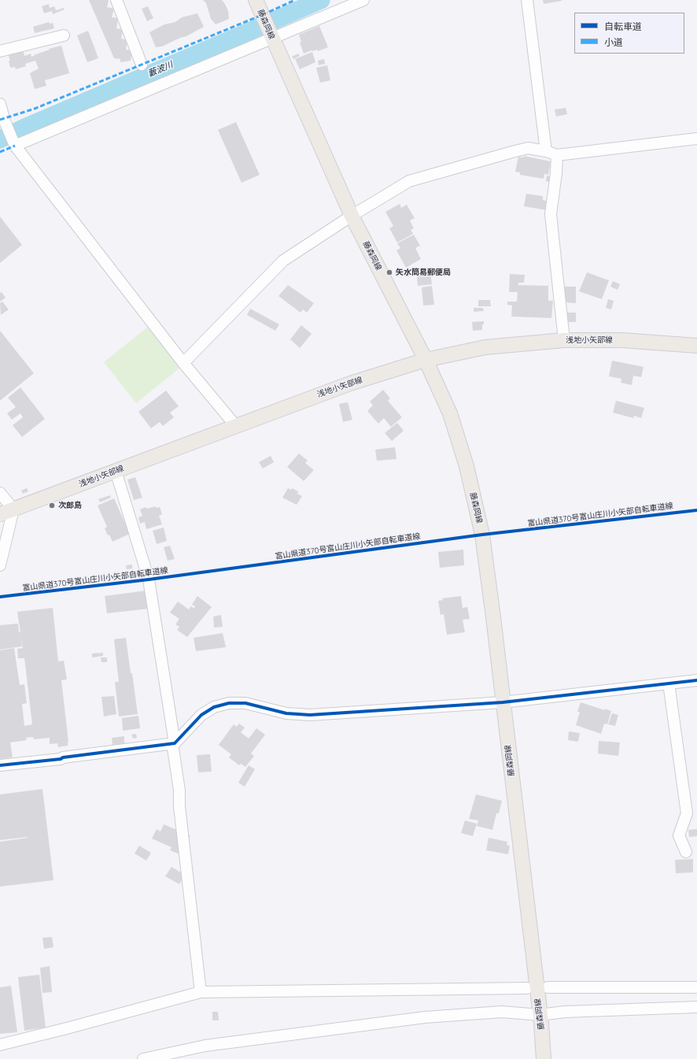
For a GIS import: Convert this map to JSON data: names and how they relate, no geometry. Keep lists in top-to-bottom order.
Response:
{
  "streets": {
    "main road": ["藤森岡線", "浅地小矢部線"],
    "cycle path": ["富山県道370号富山庄川小矢部自転車道線"]
  },
  "crossings": [
    ["藤森岡線", "浅地小矢部線"]
  ],
  "water": ["藪波川"],
  "places": ["矢水簡易郵便局", "次郎島"],
  "legend": ["自転車道", "小道"]
}
